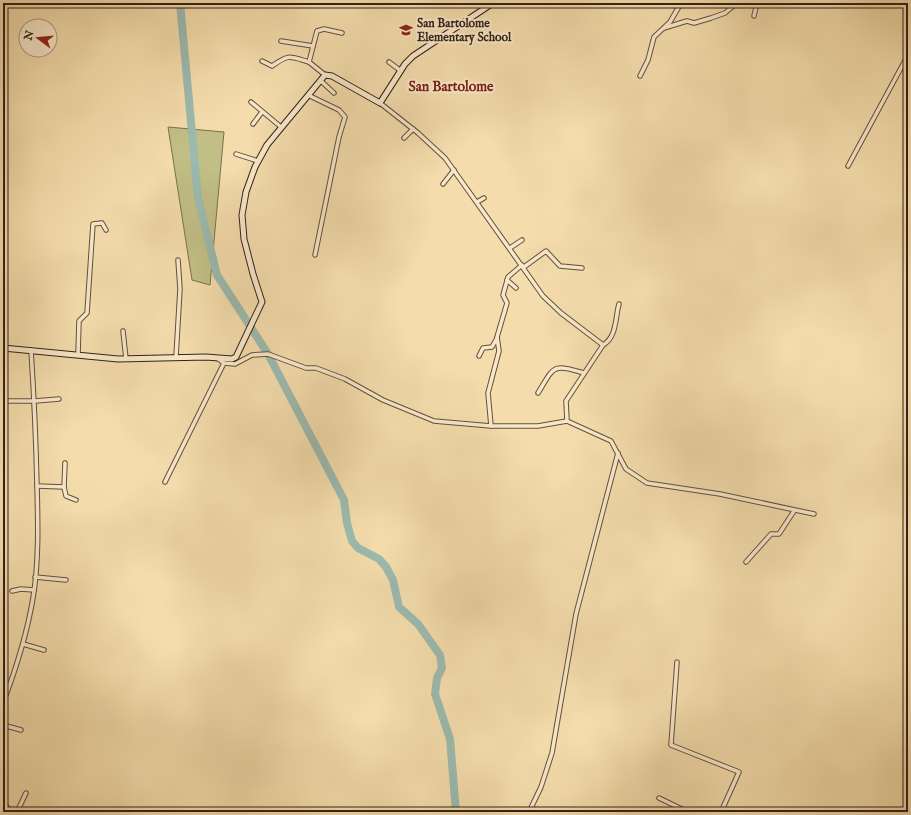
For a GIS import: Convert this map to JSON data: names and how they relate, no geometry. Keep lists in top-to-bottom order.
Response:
{
  "districts": ["San Bartolome"],
  "places": {
    "school or university": ["San Bartolome Elementary School"]
  },
  "north": "left"
}
